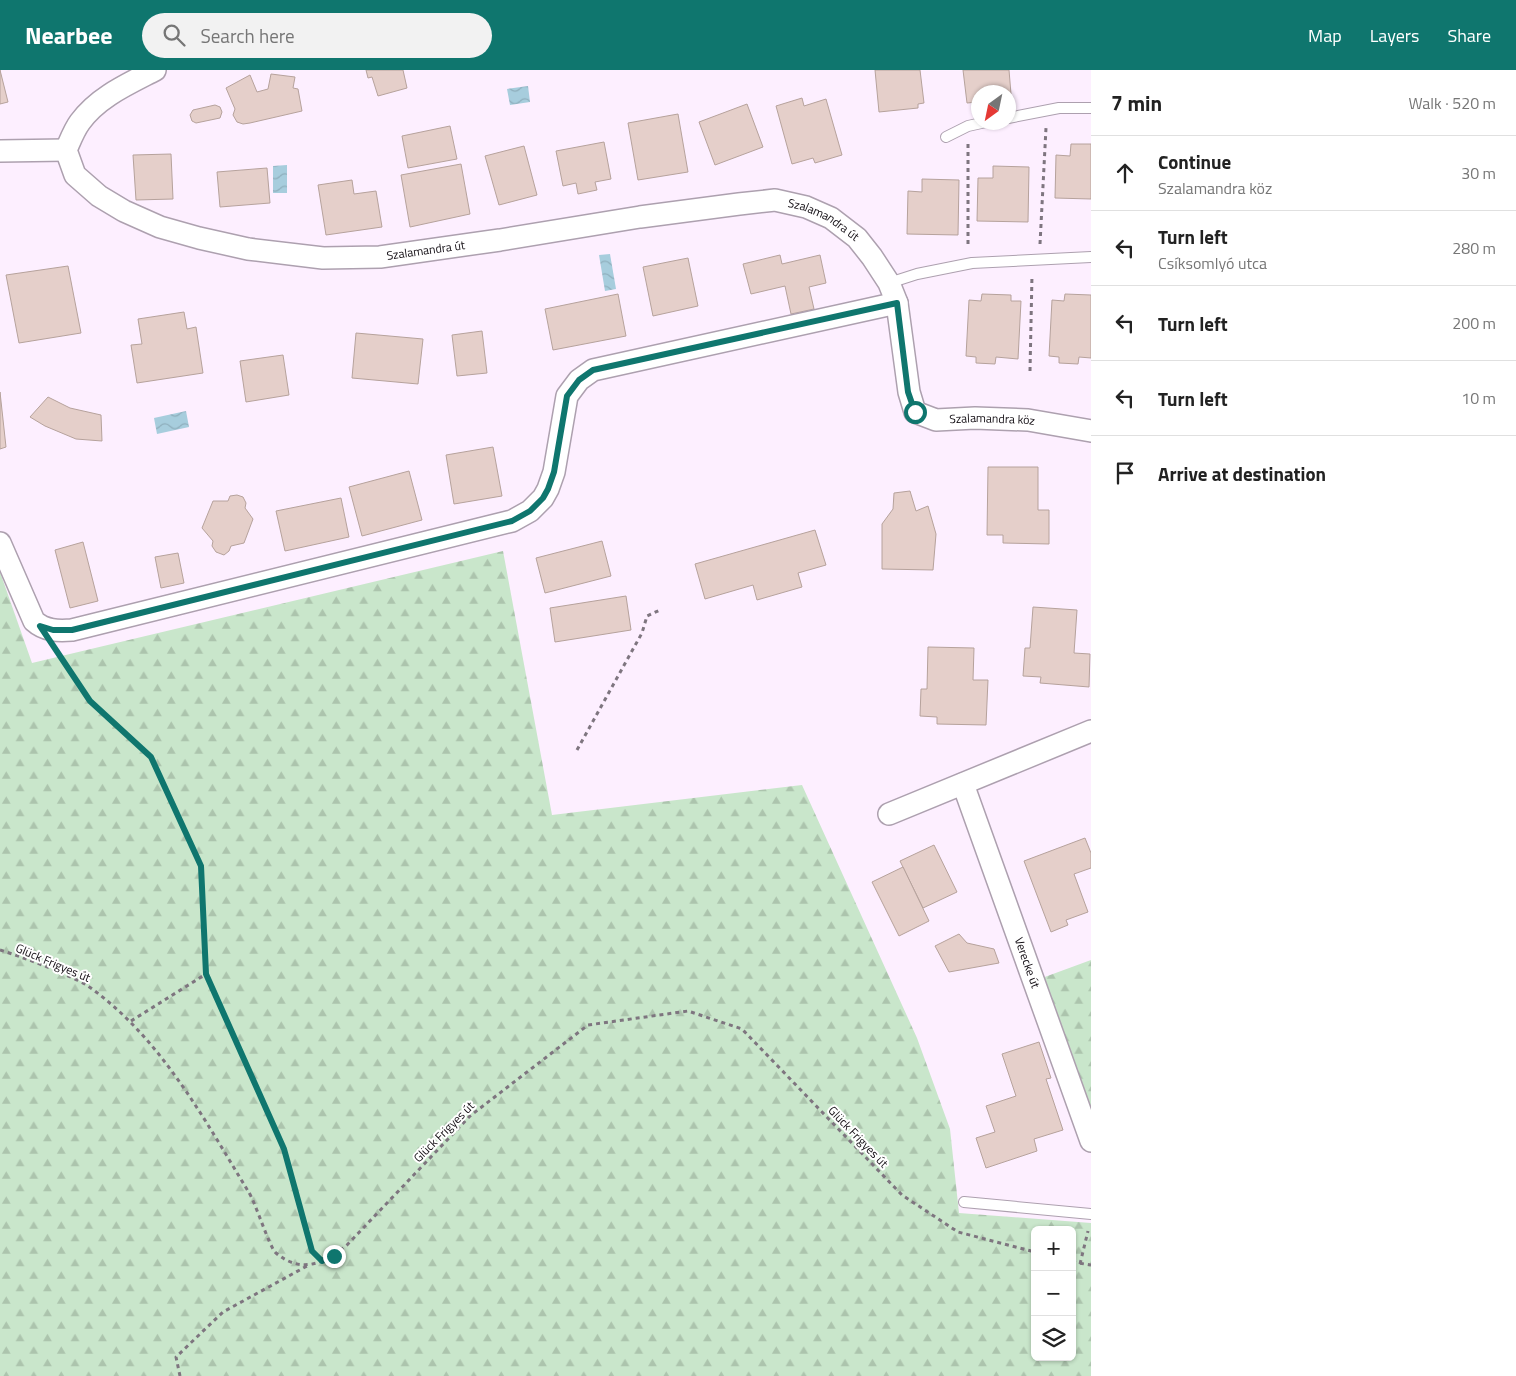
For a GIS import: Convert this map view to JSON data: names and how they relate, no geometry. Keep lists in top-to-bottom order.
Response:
{
  "streets": {
    "street": ["Szalamandra út", "Szalamandra köz", "Verecke út"],
    "path": ["Glück Frigyes út"]
  },
  "crossings": [
    ["Szalamandra út", "Szalamandra köz"]
  ],
  "north": "bottom left",
  "page": {
    "header": "Nearbee",
    "search": "Search here",
    "nav": ["Map", "Layers", "Share"],
    "heading": ["7 min", "Walk · 520 m"],
    "list": [
      ["Continue", "Szalamandra köz", "30 m"],
      ["Turn left", "Csíksomlyó utca", "280 m"],
      ["Turn left", "200 m"],
      ["Turn left", "10 m"],
      "Arrive at destination"
    ],
    "map_buttons": ["+", "−"]
  }
}
